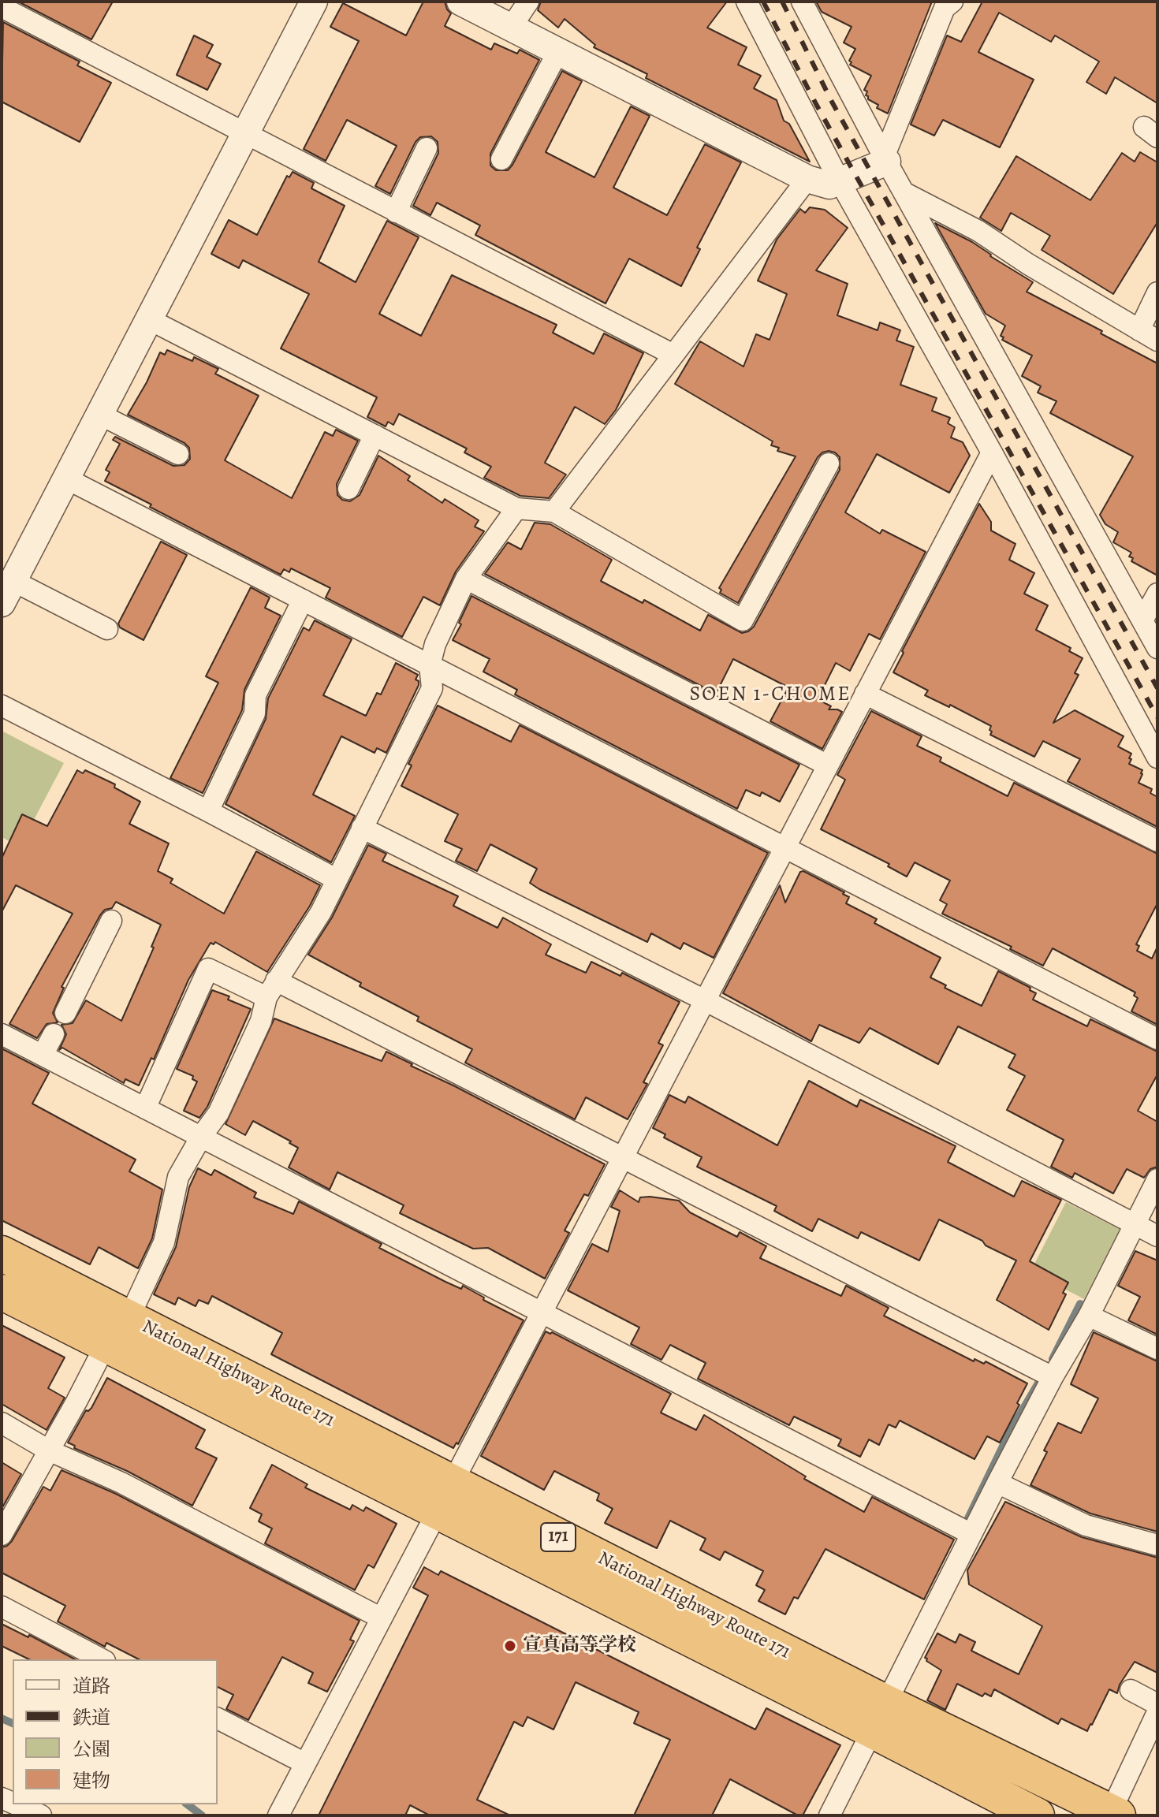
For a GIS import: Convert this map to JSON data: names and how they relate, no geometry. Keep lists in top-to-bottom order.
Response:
{
  "streets": {
    "highway": ["National Highway Route 171", "171"]
  },
  "districts": ["SOEN 1-CHOME"],
  "places": ["宣真高等学校"],
  "legend": [
    "道路",
    "鉄道",
    "公園",
    "建物"
  ]
}
